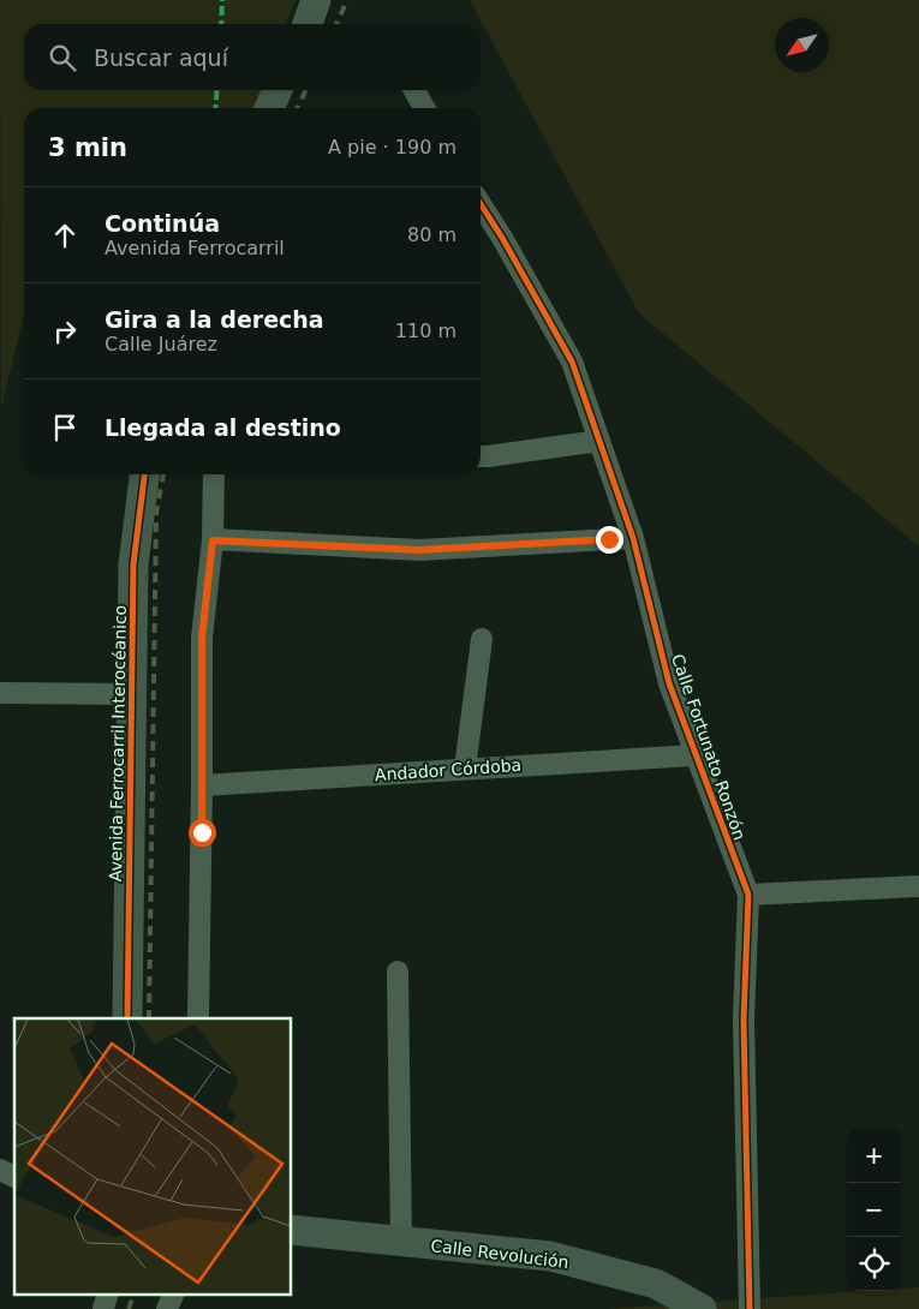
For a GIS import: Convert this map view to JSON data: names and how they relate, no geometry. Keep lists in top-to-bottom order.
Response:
{
  "streets": {
    "street": [
      "Avenida Ferrocarril Interocéanico",
      "Calle Fortunato Ronzón",
      "Andador Córdoba",
      "Calle Revolución"
    ]
  },
  "crossings": [
    ["Calle Fortunato Ronzón", "Andador Córdoba"]
  ],
  "north": "bottom left",
  "page": {
    "search": "Buscar aquí",
    "heading": ["3 min", "A pie · 190 m"],
    "list": [
      ["Continúa", "Avenida Ferrocarril", "80 m"],
      ["Gira a la derecha", "Calle Juárez", "110 m"],
      "Llegada al destino"
    ],
    "map_buttons": ["+", "−"]
  }
}
